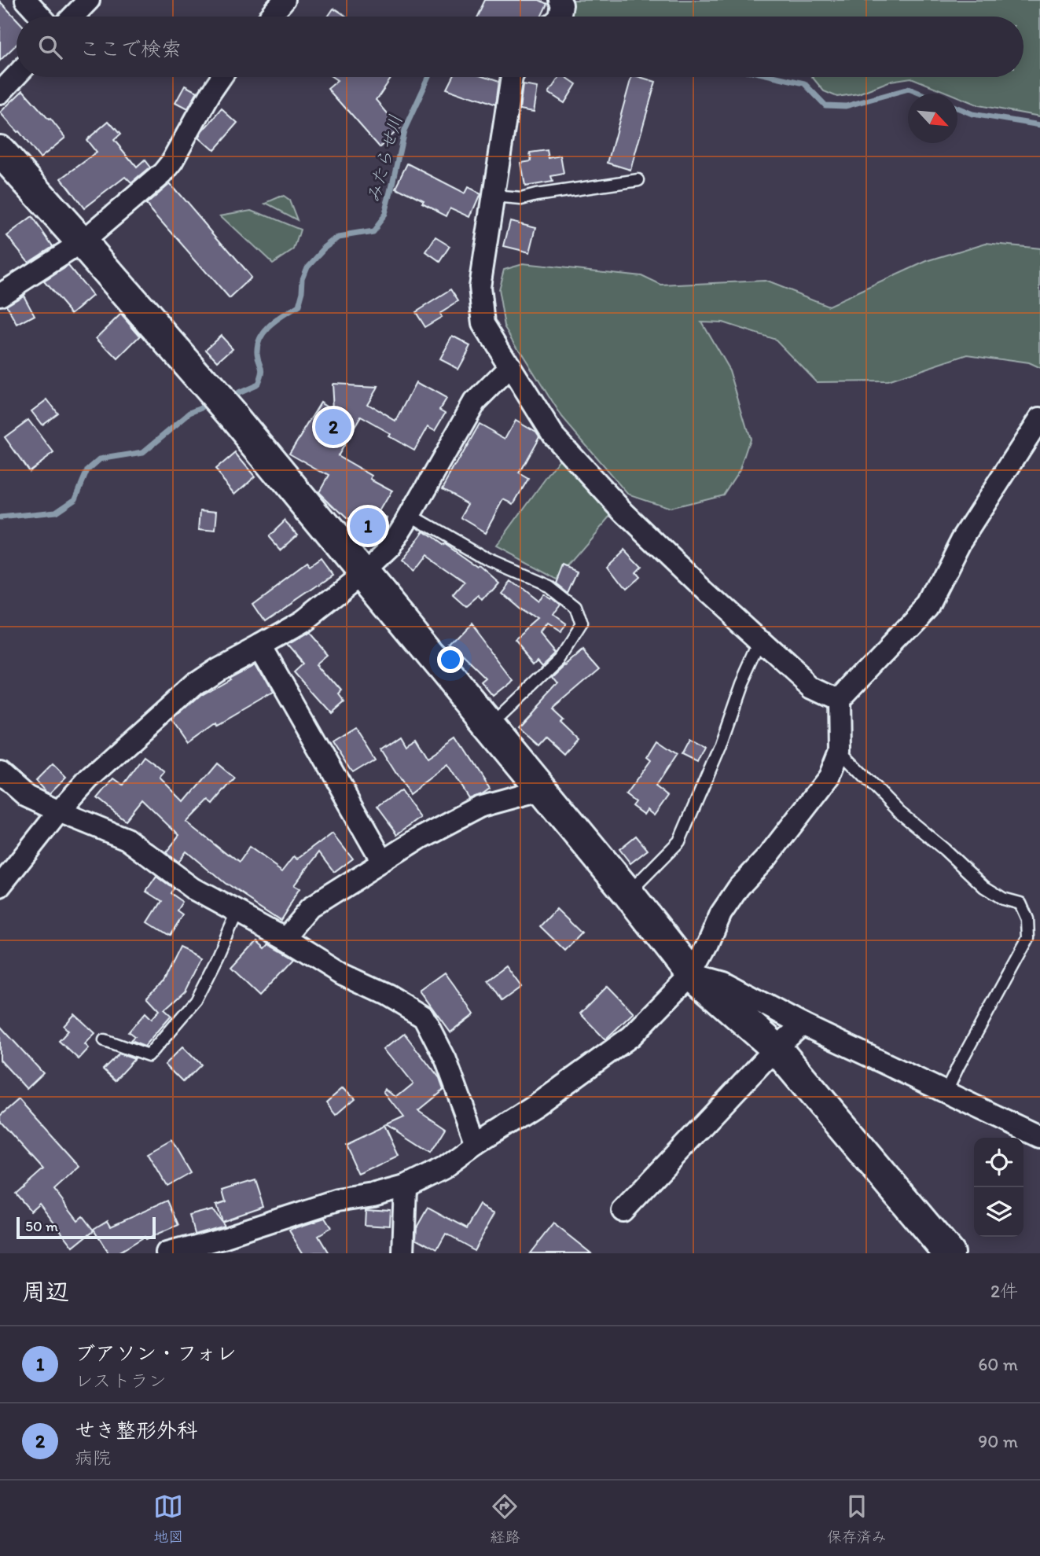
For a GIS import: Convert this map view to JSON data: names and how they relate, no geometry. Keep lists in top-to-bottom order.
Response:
{
  "water": ["みたらせ川"],
  "scale_bar": "50 m",
  "north": "bottom right",
  "page": {
    "search": "ここで検索",
    "pins": ["2", "1"],
    "scale": "50 m",
    "heading": ["周辺", "2件"],
    "list": [
      {
        "mark": "1",
        "name": "ブアソン・フォレ",
        "note": "レストラン",
        "value": "60 m"
      },
      {
        "mark": "2",
        "name": "せき整形外科",
        "note": "病院",
        "value": "90 m"
      }
    ],
    "nav": ["地図", "経路", "保存済み"]
  }
}
